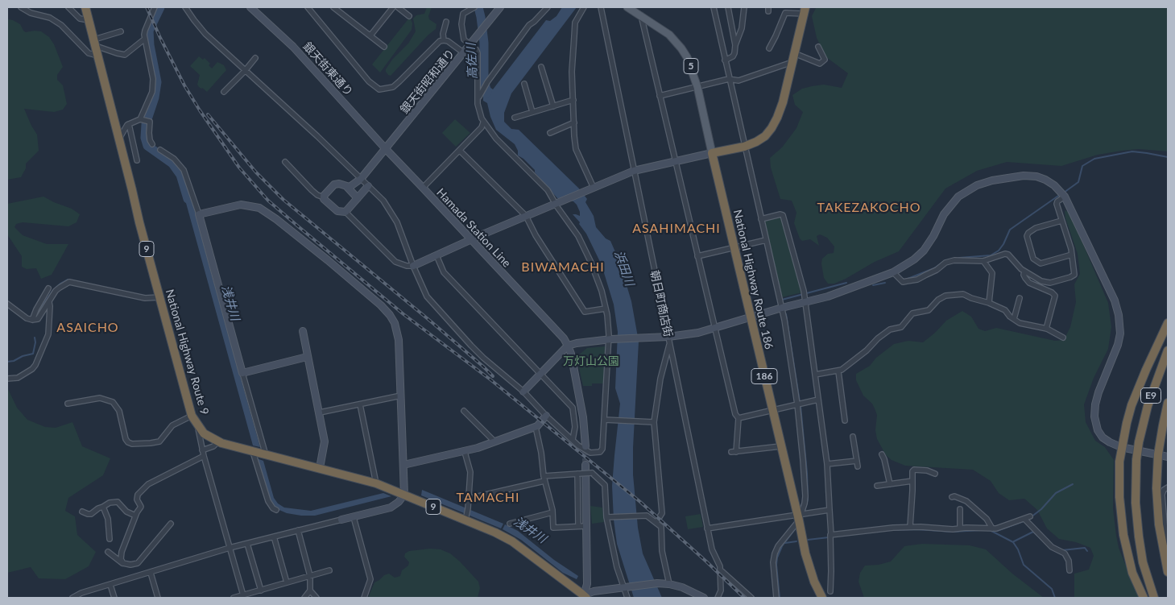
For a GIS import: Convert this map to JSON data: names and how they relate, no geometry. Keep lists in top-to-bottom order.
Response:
{
  "streets": {
    "highway": [
      "9",
      "National Highway Route 186",
      "National Highway Route 9",
      "186",
      "E9"
    ],
    "main road": ["5"],
    "street": [
      "銀天街東通り",
      "銀天街昭和通り",
      "Hamada Station Line",
      "朝日町商店街"
    ]
  },
  "crossings": [
    ["5", "National Highway Route 186"],
    ["銀天街東通り", "銀天街昭和通り"],
    ["銀天街東通り", "Hamada Station Line"],
    ["銀天街昭和通り", "Hamada Station Line"]
  ],
  "districts": [
    "TAKEZAKOCHO",
    "ASAHIMACHI",
    "BIWAMACHI",
    "ASAICHO",
    "TAMACHI"
  ],
  "water": ["高佐川", "浜田川", "浅井川"],
  "parks": ["万灯山公園"]
}
